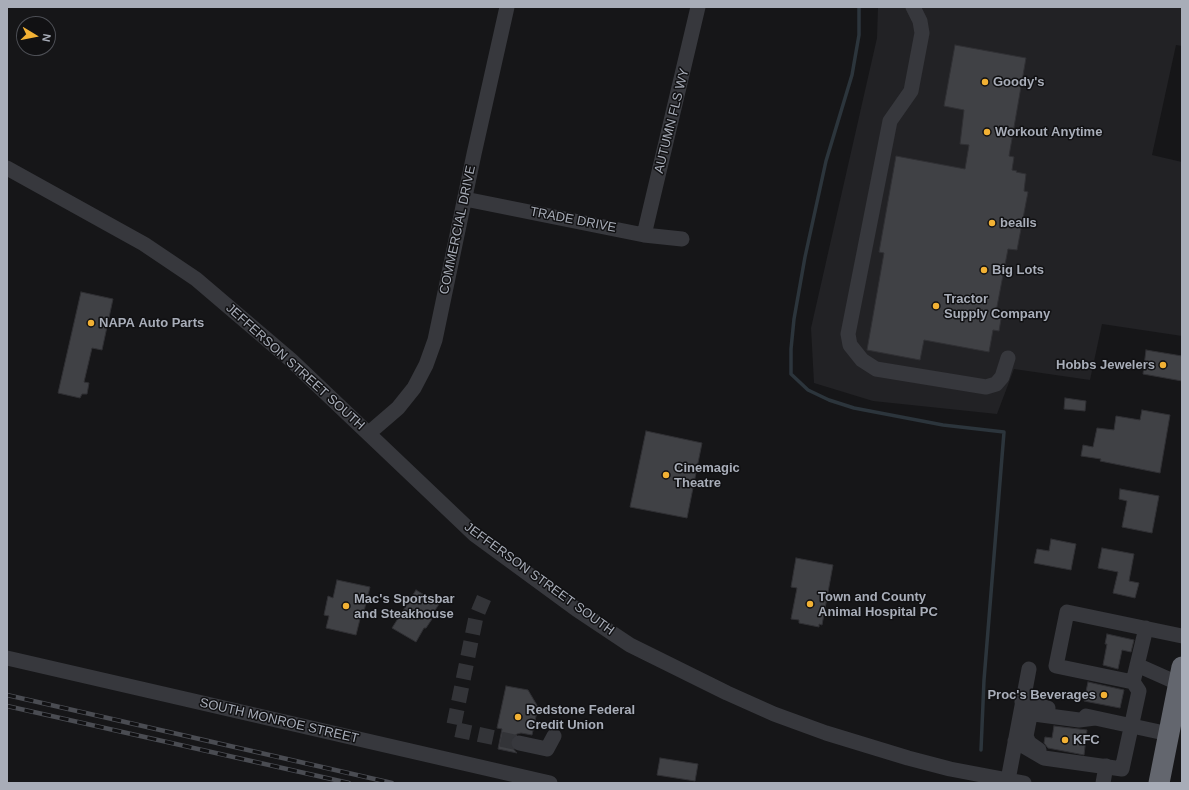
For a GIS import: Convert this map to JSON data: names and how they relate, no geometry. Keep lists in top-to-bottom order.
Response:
{
  "streets": {
    "street": [
      "AUTUMN FLS WY",
      "TRADE DRIVE",
      "COMMERCIAL DRIVE",
      "JEFFERSON STREET SOUTH",
      "SOUTH MONROE STREET"
    ]
  },
  "crossings": [
    ["AUTUMN FLS WY", "TRADE DRIVE"],
    ["TRADE DRIVE", "COMMERCIAL DRIVE"],
    ["COMMERCIAL DRIVE", "JEFFERSON STREET SOUTH"]
  ],
  "places": [
    "Goody's",
    "Workout Anytime",
    "bealls",
    "Big Lots",
    "Tractor Supply Company",
    "NAPA Auto Parts",
    "Hobbs Jewelers",
    "Cinemagic Theatre",
    "Town and County Animal Hospital PC",
    "Mac's Sportsbar and Steakhouse",
    "Proc's Beverages",
    "Redstone Federal Credit Union",
    "KFC"
  ],
  "north": "right"
}
